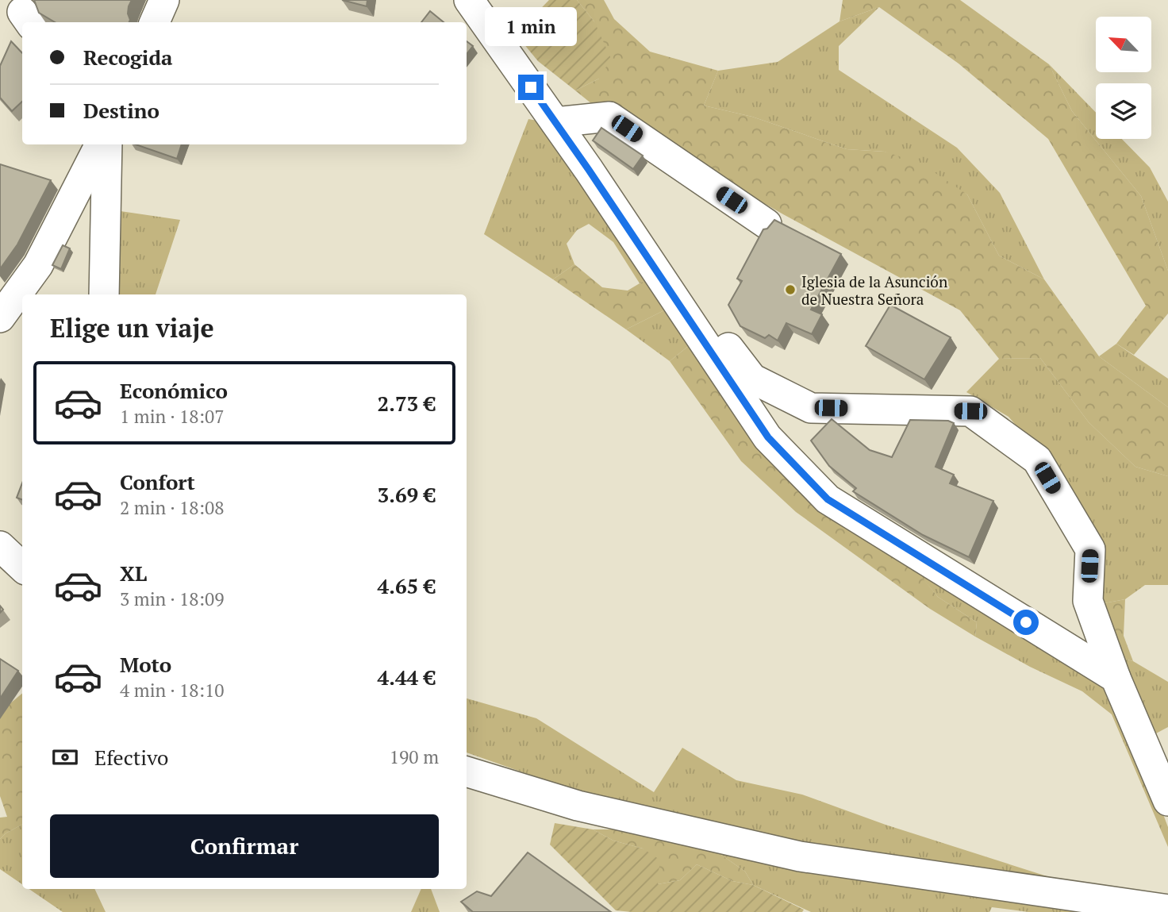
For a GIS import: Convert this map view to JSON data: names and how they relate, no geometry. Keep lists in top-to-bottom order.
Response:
{
  "places": ["Iglesia de la Asunción de Nuestra Señora"],
  "north": "top left",
  "page": {
    "bubble": "1 min",
    "banner": ["Recogida", "Destino"],
    "heading": "Elige un viaje",
    "list": [
      {
        "name": "Económico",
        "note": "1 min · 18:07",
        "value": "2.73 €"
      },
      {
        "name": "Confort",
        "note": "2 min · 18:08",
        "value": "3.69 €"
      },
      {
        "name": "XL",
        "note": "3 min · 18:09",
        "value": "4.65 €"
      },
      {
        "name": "Moto",
        "note": "4 min · 18:10",
        "value": "4.44 €"
      }
    ],
    "pay": ["Efectivo", "190 m"],
    "buttons": "Confirmar"
  }
}
